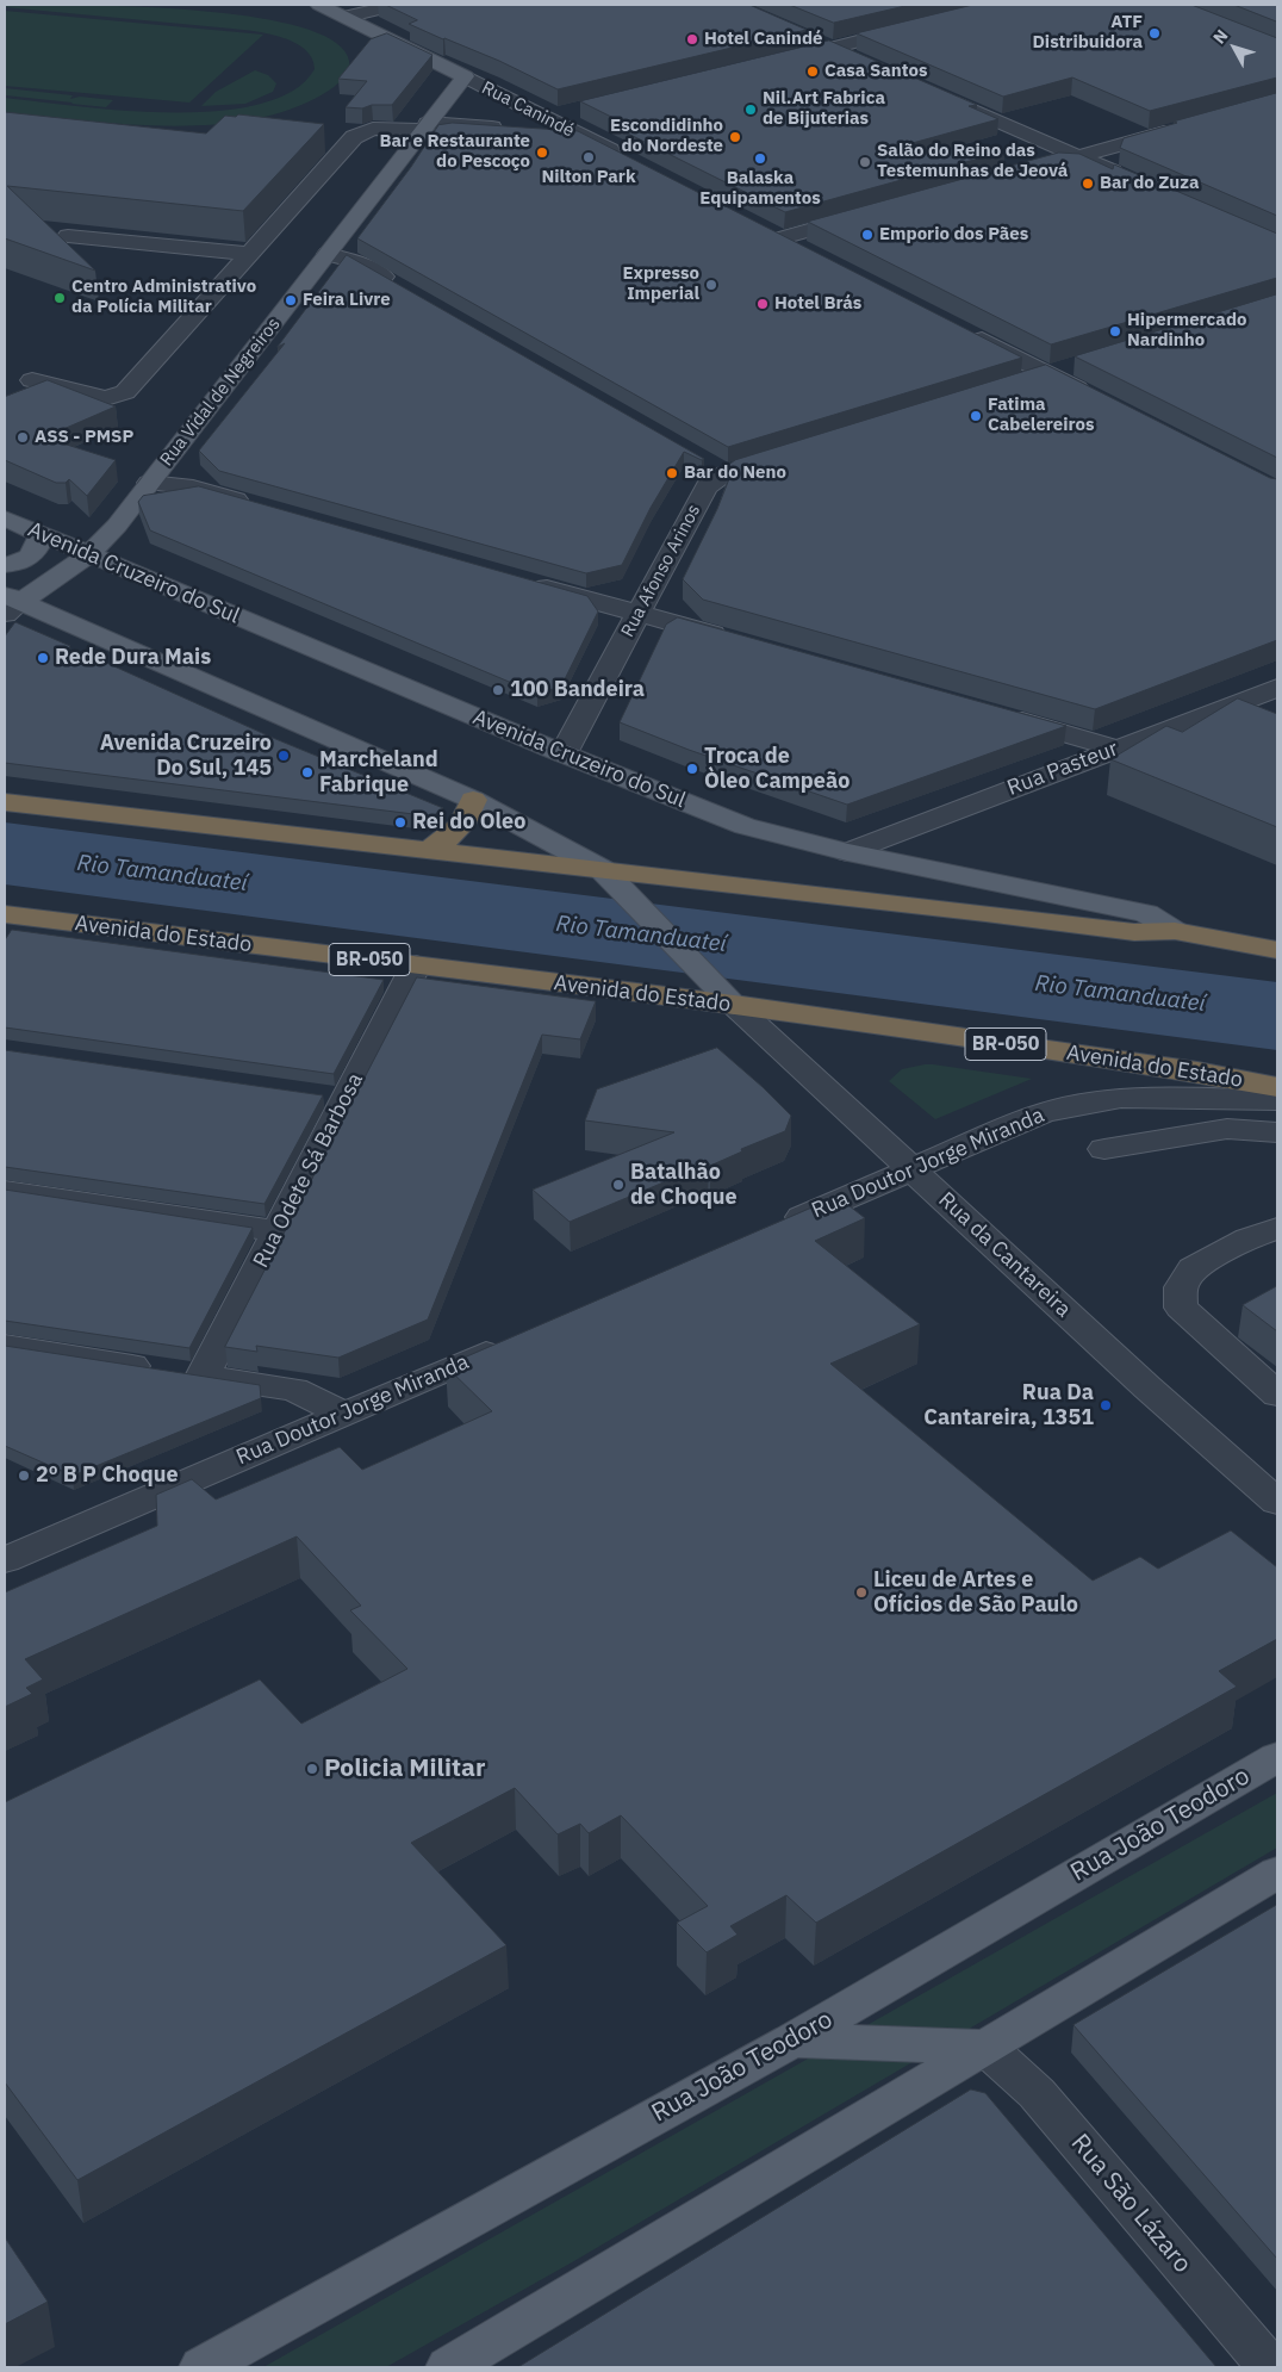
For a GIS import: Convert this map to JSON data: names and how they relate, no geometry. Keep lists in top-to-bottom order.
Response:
{
  "streets": {
    "highway": ["Avenida do Estado", "BR-050"],
    "main road": [
      "Rua Canindé",
      "Rua Vidal de Negreiros",
      "Avenida Cruzeiro do Sul",
      "Rua João Teodoro"
    ],
    "street": [
      "Rua Afonso Arinos",
      "Rua Pasteur",
      "Rua Doutor Jorge Miranda",
      "Rua Odete Sá Barbosa",
      "Rua da Cantareira",
      "Rua São Lázaro"
    ]
  },
  "crossings": [
    ["Rua Canindé", "Rua Vidal de Negreiros"],
    ["Rua Vidal de Negreiros", "Avenida Cruzeiro do Sul"],
    ["Rua Afonso Arinos", "Avenida Cruzeiro do Sul"],
    ["Avenida Cruzeiro do Sul", "Rua Pasteur"],
    ["Avenida do Estado", "Rua Odete Sá Barbosa"],
    ["Avenida do Estado", "Rua da Cantareira"],
    ["Rua Doutor Jorge Miranda", "Rua da Cantareira"]
  ],
  "water": ["Rio Tamanduateí"],
  "places": [
    "ATF Distribuidora",
    "Hotel Canindé",
    "Casa Santos",
    "Nil.Art Fabrica de Bijuterias",
    "Escondidinho do Nordeste",
    "Bar e Restaurante do Pescoço",
    "Nilton Park",
    "Balaska Equipamentos",
    "Salão do Reino das Testemunhas de Jeová",
    "Bar do Zuza",
    "Emporio dos Pães",
    "Expresso Imperial",
    "Centro Administrativo da Polícia Militar",
    "Feira Livre",
    "Hotel Brás",
    "Hipermercado Nardinho",
    "Fatima Cabelereiros",
    "ASS - PMSP",
    "Bar do Neno",
    "Rede Dura Mais",
    "100 Bandeira",
    "Avenida Cruzeiro Do Sul, 145",
    "Troca de Òleo Campeão",
    "Marcheland Fabrique",
    "Rei do Oleo",
    "Batalhão de Choque",
    "Rua Da Cantareira, 1351",
    "2º B P Choque",
    "Liceu de Artes e Ofícios de São Paulo",
    "Policia Militar"
  ],
  "north": "top left"
}
